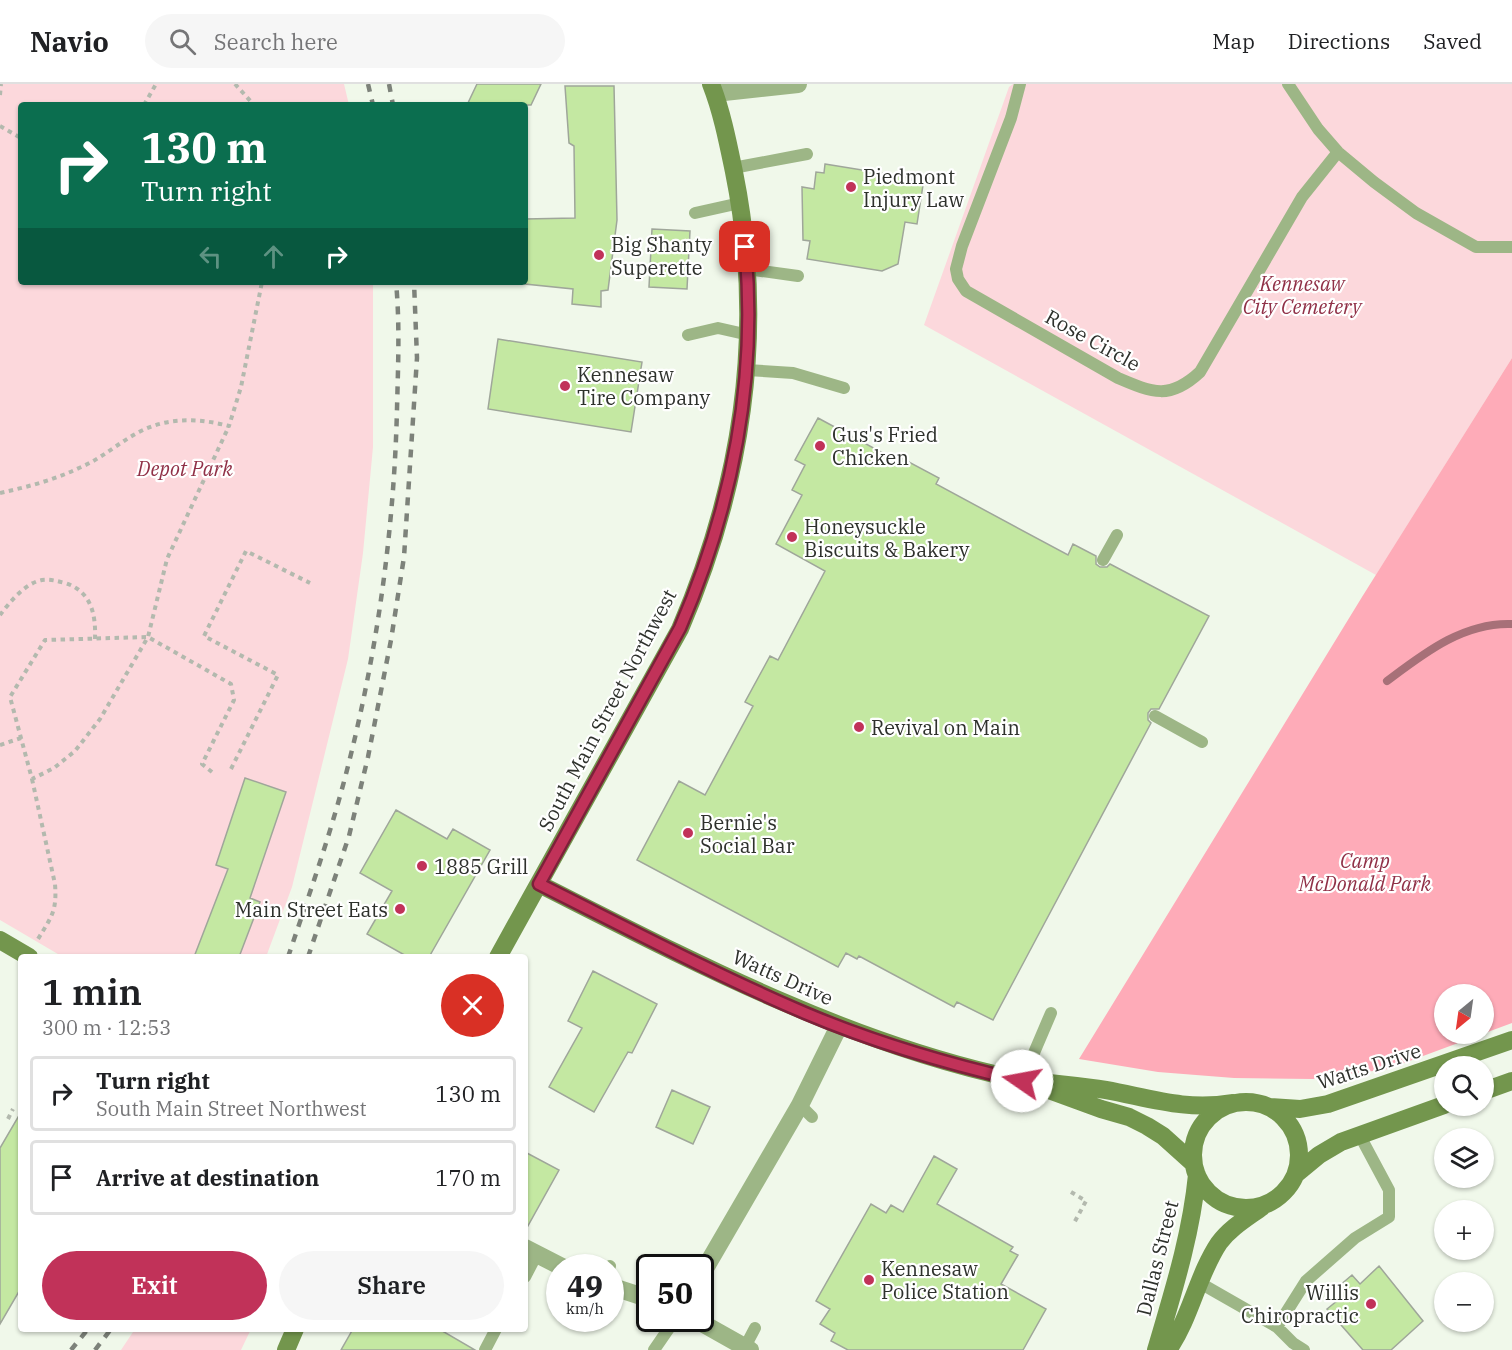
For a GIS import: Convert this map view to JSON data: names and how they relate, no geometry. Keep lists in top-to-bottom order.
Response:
{
  "streets": {
    "main road": ["South Main Street Northwest", "Watts Drive", "Dallas Street"],
    "lane": ["Rose Circle"]
  },
  "crossings": [
    ["South Main Street Northwest", "Watts Drive"],
    ["Watts Drive", "Dallas Street"]
  ],
  "parks": ["Kennesaw City Cemetery", "Depot Park", "Camp McDonald Park"],
  "places": [
    "Piedmont Injury Law",
    "Big Shanty Superette",
    "Kennesaw Tire Company",
    "Gus's Fried Chicken",
    "Honeysuckle Biscuits & Bakery",
    "Revival on Main",
    "Bernie's Social Bar",
    "1885 Grill",
    "Main Street Eats",
    "Kennesaw Police Station",
    "Willis Chiropractic"
  ],
  "north": "bottom left",
  "page": {
    "header": "Navio",
    "search": "Search here",
    "nav": ["Map", "Directions", "Saved"],
    "turn": ["130 m", "Turn right"],
    "heading": ["1 min", "300 m · 12:53"],
    "map_buttons": ["+", "−"],
    "list": [
      {
        "name": "Turn right",
        "note": "South Main Street Northwest",
        "value": "130 m"
      },
      {
        "name": "Arrive at destination",
        "value": "170 m"
      }
    ],
    "buttons": ["Exit", "Share"],
    "speed": "49 km/h",
    "limit": "50"
  }
}
